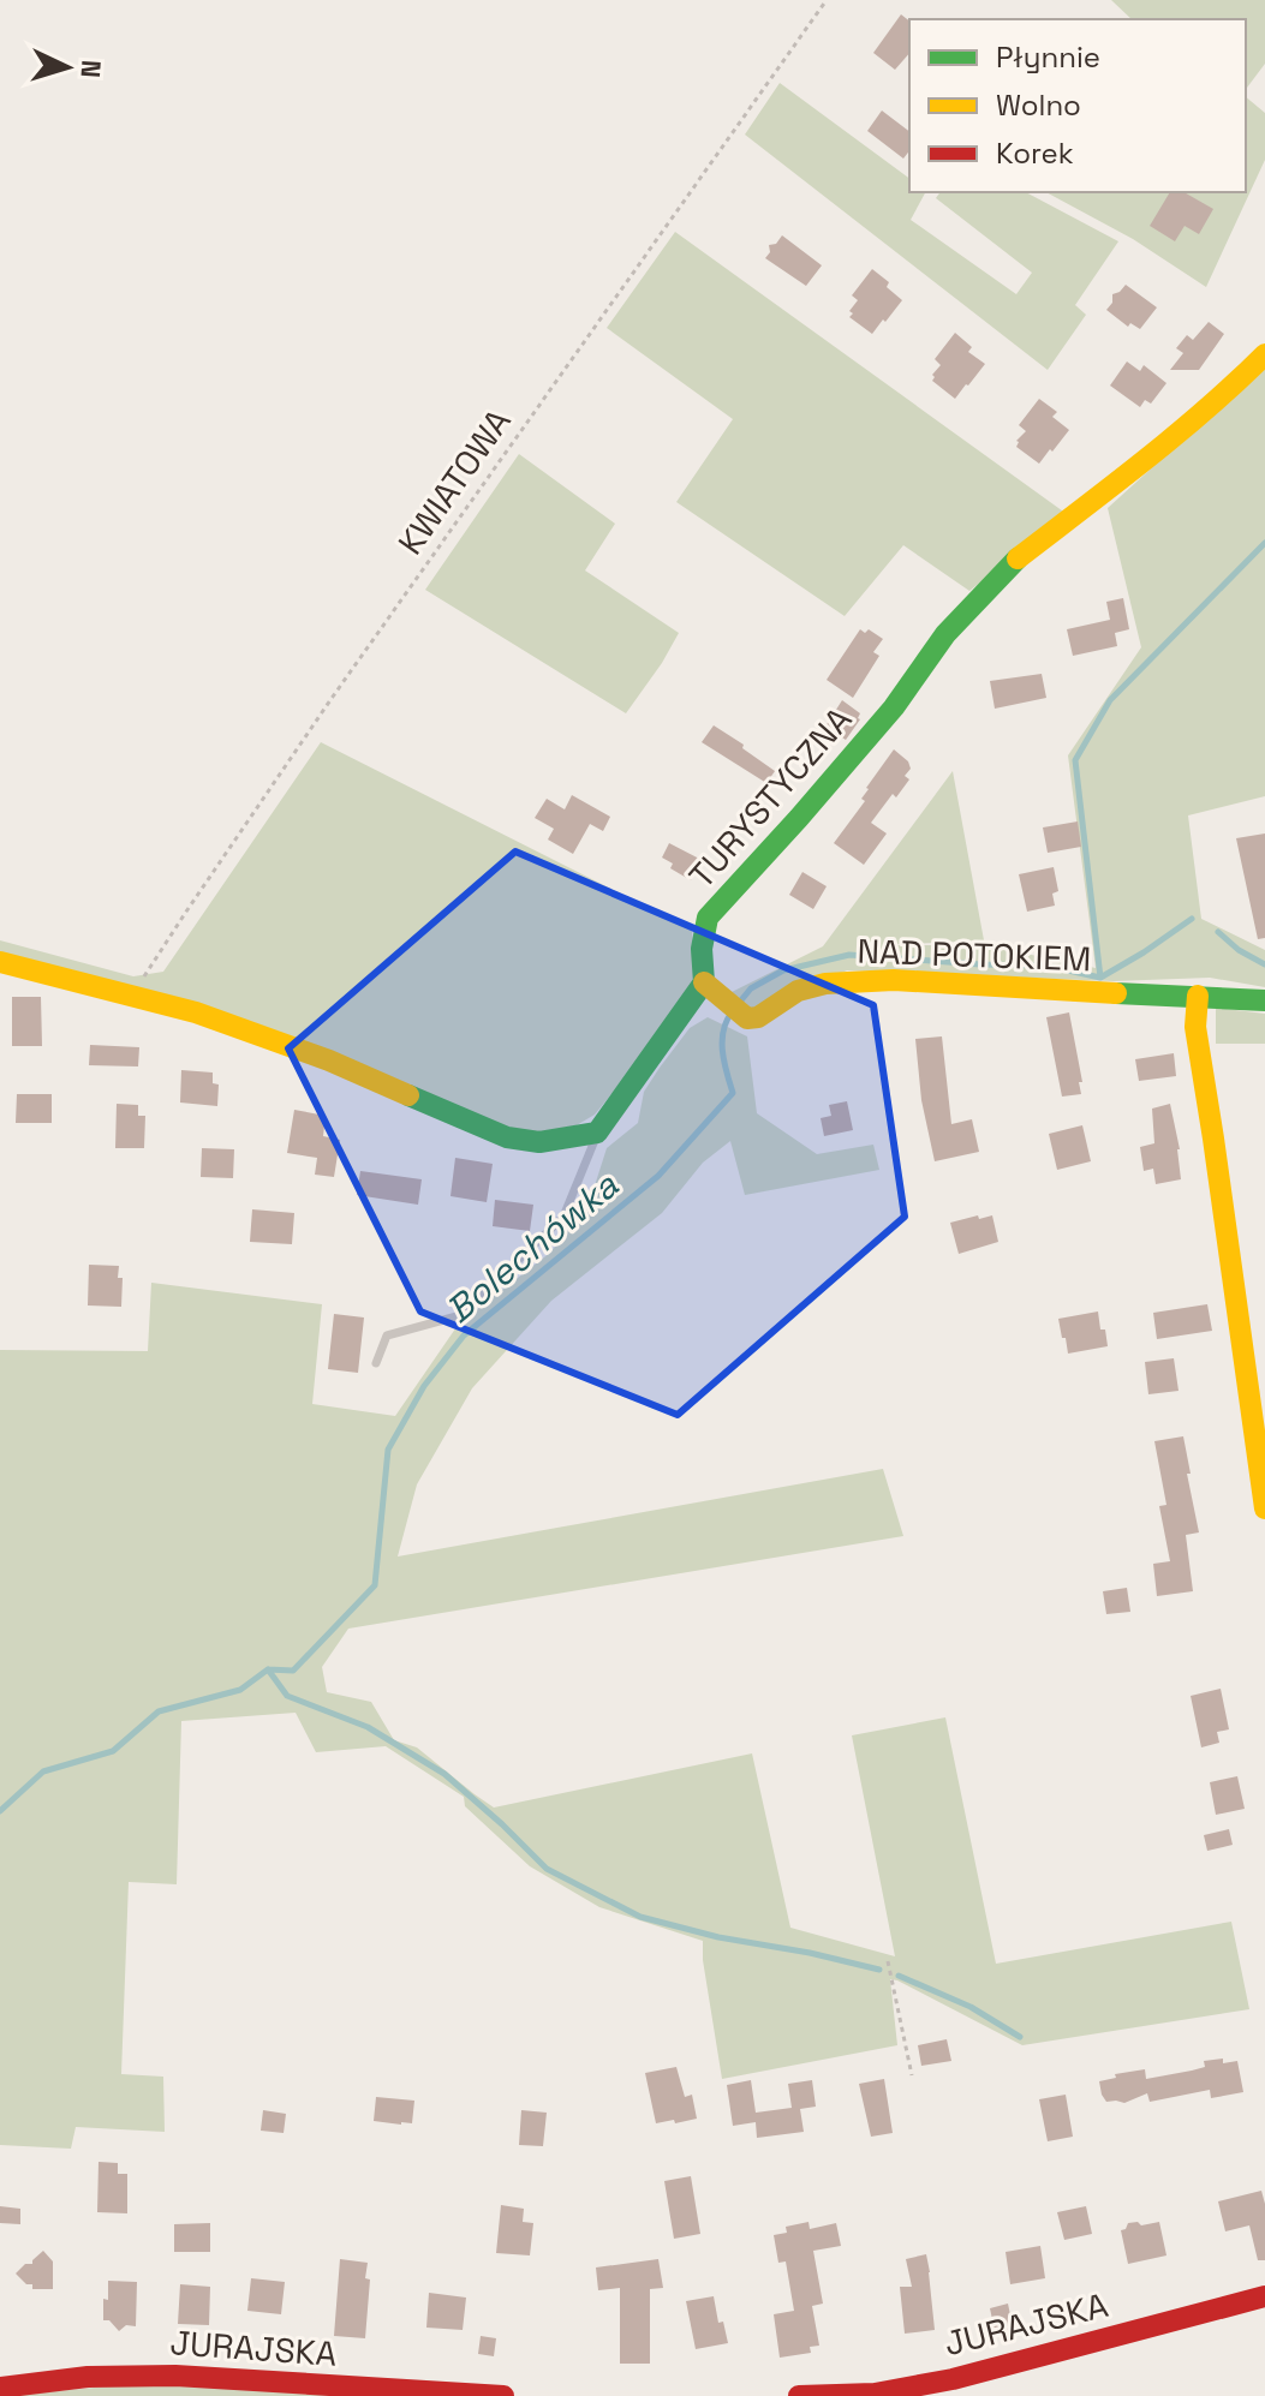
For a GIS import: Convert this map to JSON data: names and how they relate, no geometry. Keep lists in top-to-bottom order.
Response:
{
  "streets": {
    "street": ["TURYSTYCZNA", "NAD POTOKIEM", "JURAJSKA"],
    "path": ["KWIATOWA"]
  },
  "crossings": [
    ["TURYSTYCZNA", "NAD POTOKIEM"]
  ],
  "water": ["Bolechówka"],
  "legend": ["Płynnie", "Wolno", "Korek"],
  "north": "right"
}
